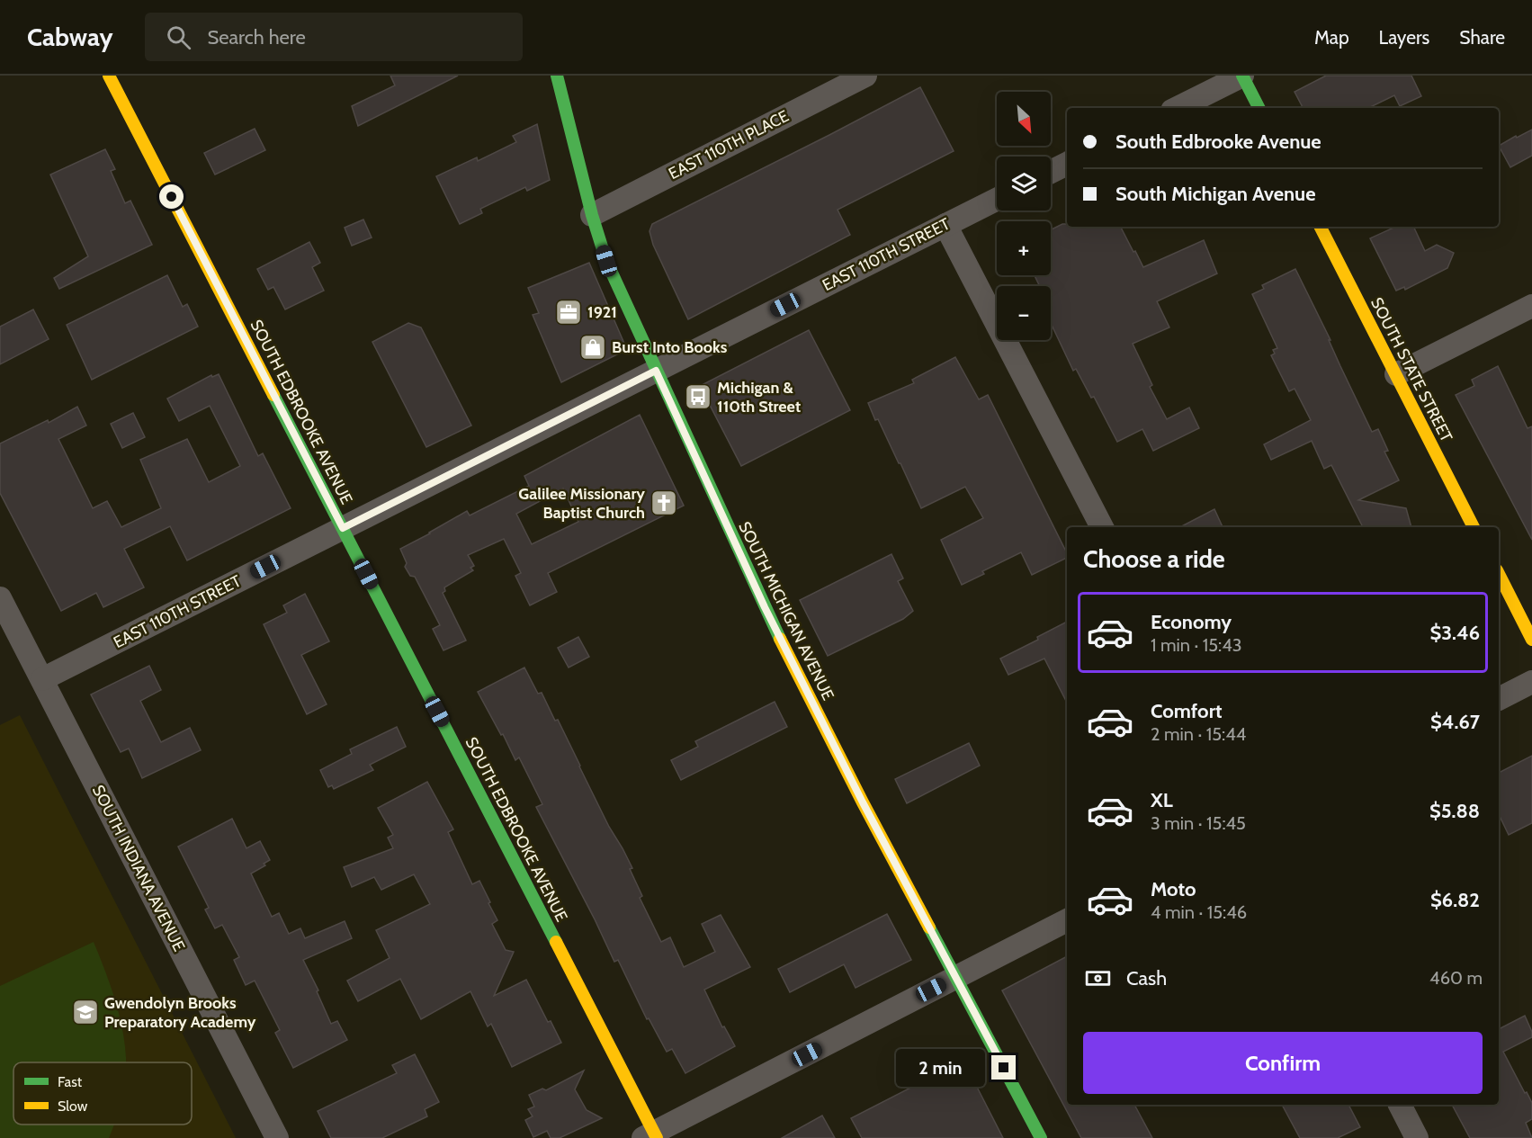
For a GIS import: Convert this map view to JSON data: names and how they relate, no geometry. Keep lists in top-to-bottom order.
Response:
{
  "streets": {
    "street": [
      "EAST 110TH PLACE",
      "EAST 110TH STREET",
      "SOUTH STATE STREET",
      "SOUTH EDBROOKE AVENUE",
      "SOUTH MICHIGAN AVENUE",
      "SOUTH INDIANA AVENUE"
    ]
  },
  "crossings": [
    ["EAST 110TH PLACE", "SOUTH MICHIGAN AVENUE"],
    ["EAST 110TH STREET", "SOUTH EDBROOKE AVENUE"],
    ["EAST 110TH STREET", "SOUTH MICHIGAN AVENUE"],
    ["EAST 110TH STREET", "SOUTH INDIANA AVENUE"]
  ],
  "places": {
    "office": ["1921"],
    "shop": ["Burst Into Books"],
    "bus stop": ["Michigan & 110th Street"],
    "church": ["Galilee Missionary Baptist Church"],
    "school or university": ["Gwendolyn Brooks Preparatory Academy"]
  },
  "legend": ["Fast", "Slow"],
  "north": "bottom right",
  "page": {
    "header": "Cabway",
    "search": "Search here",
    "nav": ["Map", "Layers", "Share"],
    "map_buttons": ["+", "−"],
    "banner": ["South Edbrooke Avenue", "South Michigan Avenue"],
    "heading": "Choose a ride",
    "list": [
      {
        "name": "Economy",
        "note": "1 min · 15:43",
        "value": "$3.46"
      },
      {
        "name": "Comfort",
        "note": "2 min · 15:44",
        "value": "$4.67"
      },
      {
        "name": "XL",
        "note": "3 min · 15:45",
        "value": "$5.88"
      },
      {
        "name": "Moto",
        "note": "4 min · 15:46",
        "value": "$6.82"
      }
    ],
    "pay": ["Cash", "460 m"],
    "buttons": "Confirm",
    "bubble": "2 min"
  }
}
